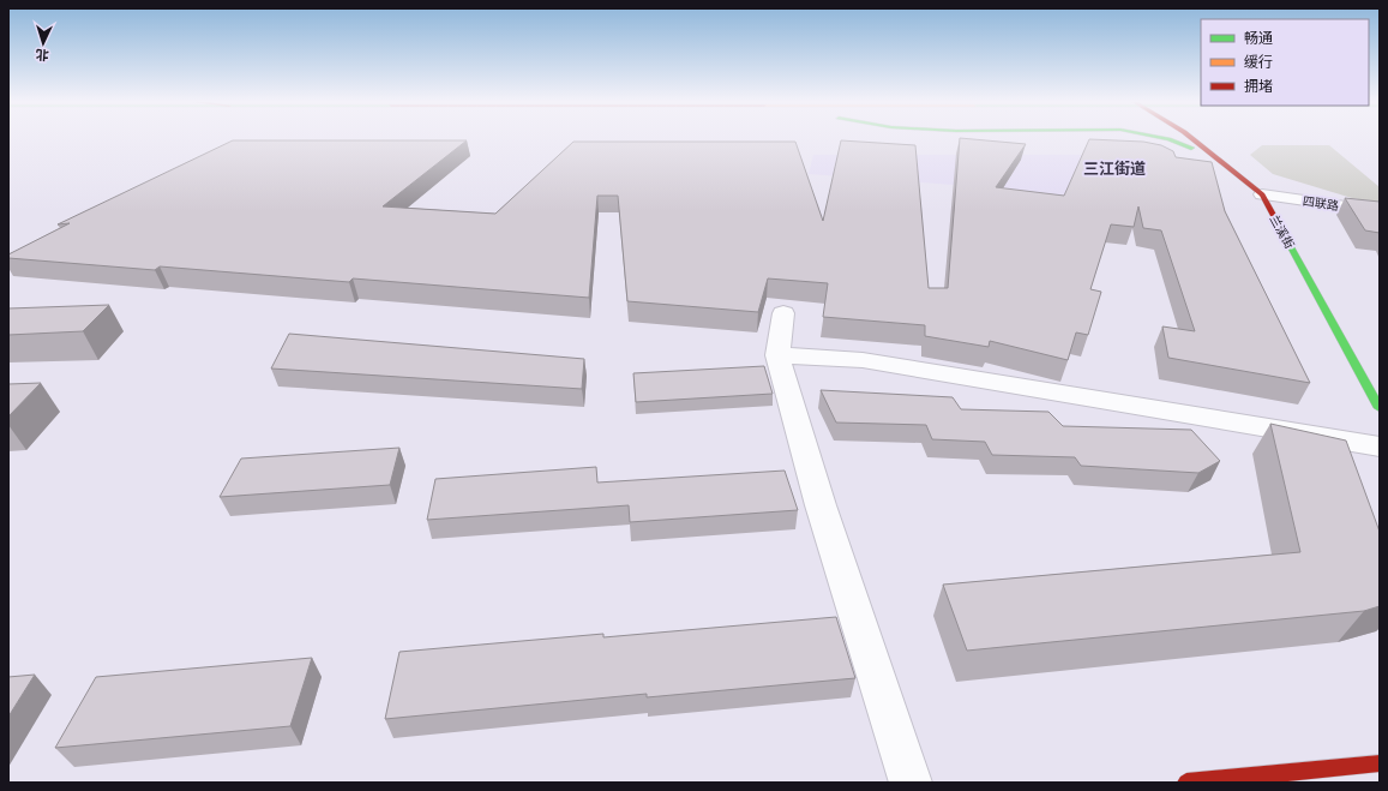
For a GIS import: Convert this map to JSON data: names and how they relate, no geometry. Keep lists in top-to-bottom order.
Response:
{
  "streets": {
    "main road": ["兰溪街"],
    "street": ["四联路"]
  },
  "crossings": [
    ["四联路", "兰溪街"]
  ],
  "districts": ["三江街道"],
  "legend": ["畅通", "缓行", "拥堵"],
  "north": "bottom"
}
